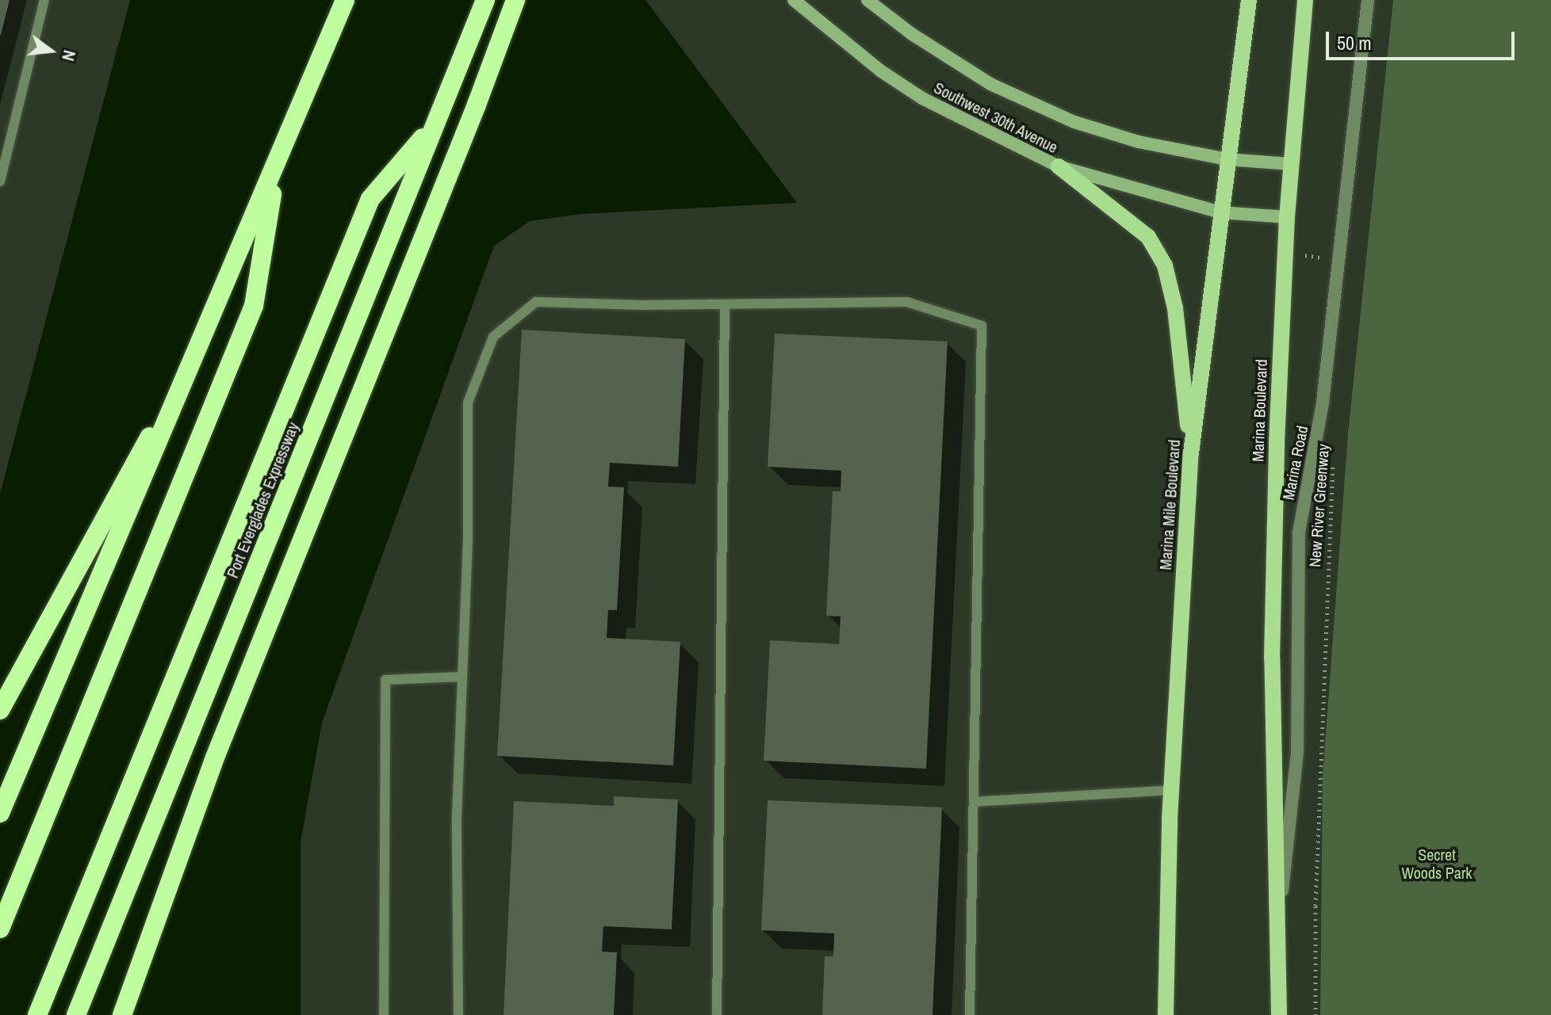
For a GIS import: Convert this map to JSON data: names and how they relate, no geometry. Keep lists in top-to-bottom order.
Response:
{
  "streets": {
    "highway": ["Port Everglades Expressway"],
    "main road": ["Southwest 30th Avenue", "Marina Boulevard", "Marina Mile Boulevard"],
    "street": ["Marina Road"],
    "path": ["New River Greenway"]
  },
  "crossings": [
    ["Southwest 30th Avenue", "Marina Boulevard"],
    ["Southwest 30th Avenue", "Marina Mile Boulevard"],
    ["Marina Boulevard", "Marina Road"]
  ],
  "parks": ["Secret Woods Park"],
  "scale_bar": "50 m",
  "north": "right"
}
